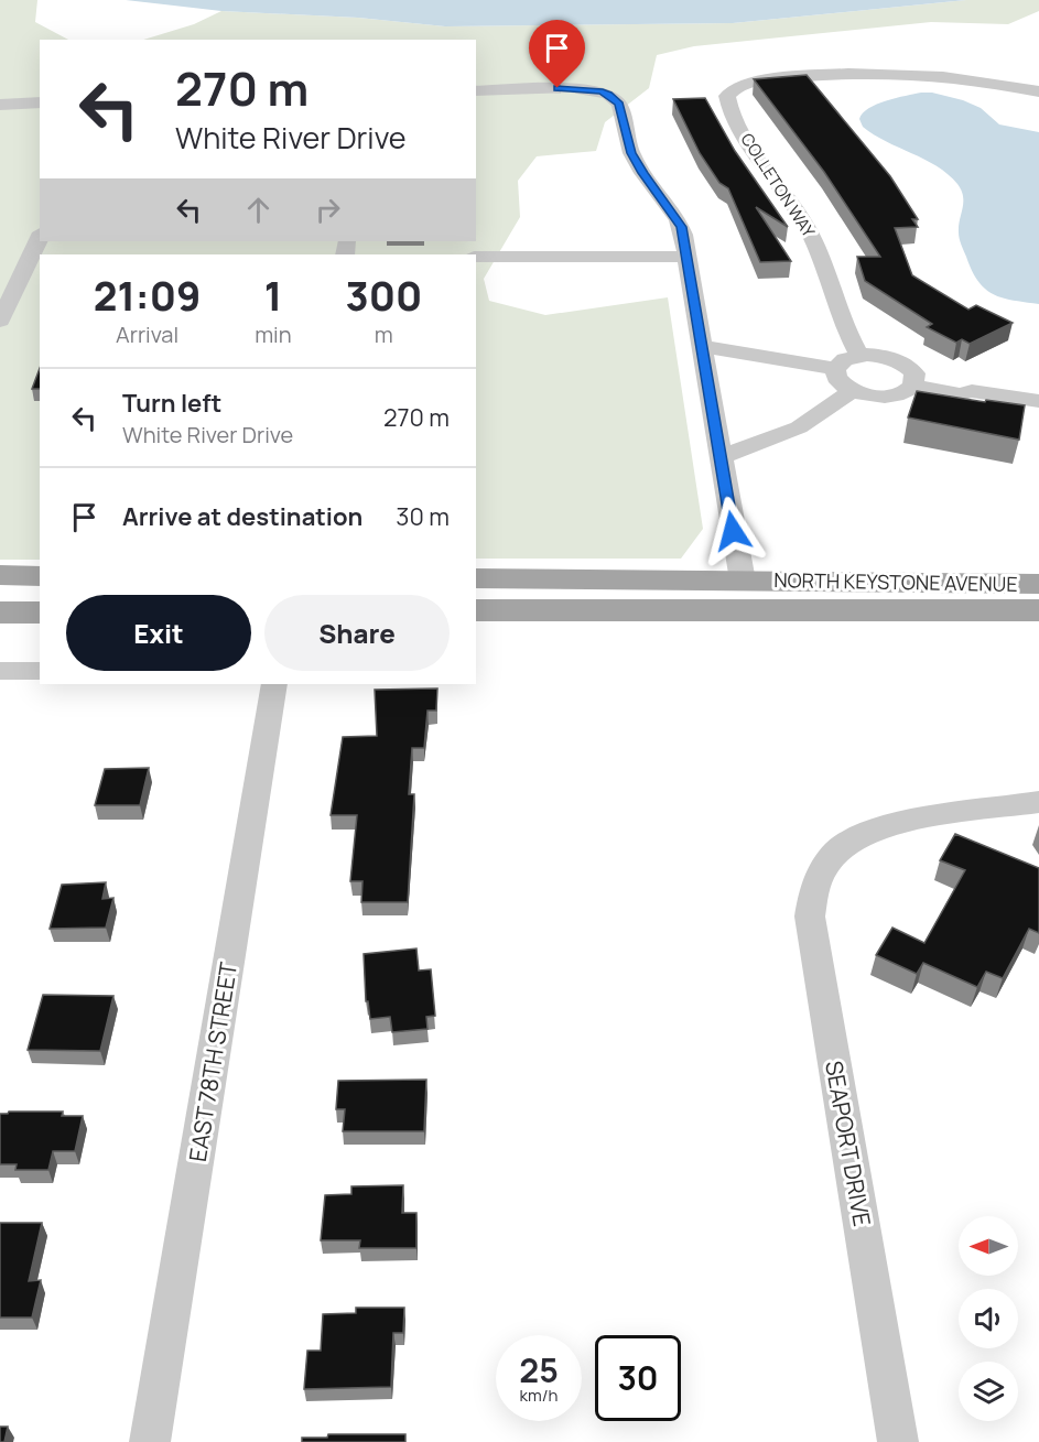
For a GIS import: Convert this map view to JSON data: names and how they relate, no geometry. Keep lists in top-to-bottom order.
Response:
{
  "streets": {
    "main road": ["NORTH KEYSTONE AVENUE"],
    "street": ["COLLETON WAY", "EAST 78TH STREET", "SEAPORT DRIVE"]
  },
  "north": "left",
  "page": {
    "turn": ["270 m", "White River Drive"],
    "eta": [
      "21:09",
      "Arrival",
      "1",
      "min",
      "300",
      "m"
    ],
    "list": [
      {
        "name": "Turn left",
        "note": "White River Drive",
        "value": "270 m"
      },
      {
        "name": "Arrive at destination",
        "value": "30 m"
      }
    ],
    "buttons": ["Exit", "Share"],
    "speed": "25 km/h",
    "limit": "30"
  }
}
